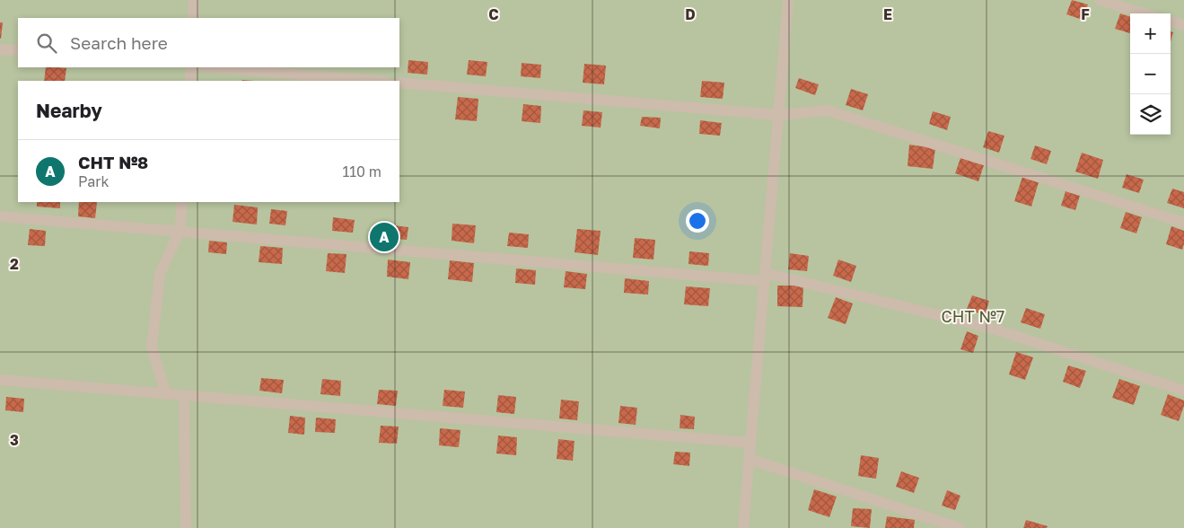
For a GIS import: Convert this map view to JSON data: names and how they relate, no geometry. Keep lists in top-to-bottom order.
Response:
{
  "parks": ["СНТ №7"],
  "page": {
    "map_buttons": ["+", "−"],
    "search": "Search here",
    "heading": "Nearby",
    "list": [
      {
        "mark": "A",
        "name": "СНТ №8",
        "note": "Park",
        "value": "110 m"
      }
    ],
    "pins": "A"
  },
  "grid": {
    "columns": [
      "C",
      "D",
      "E",
      "F"
    ],
    "rows": ["2", "3"]
  }
}
